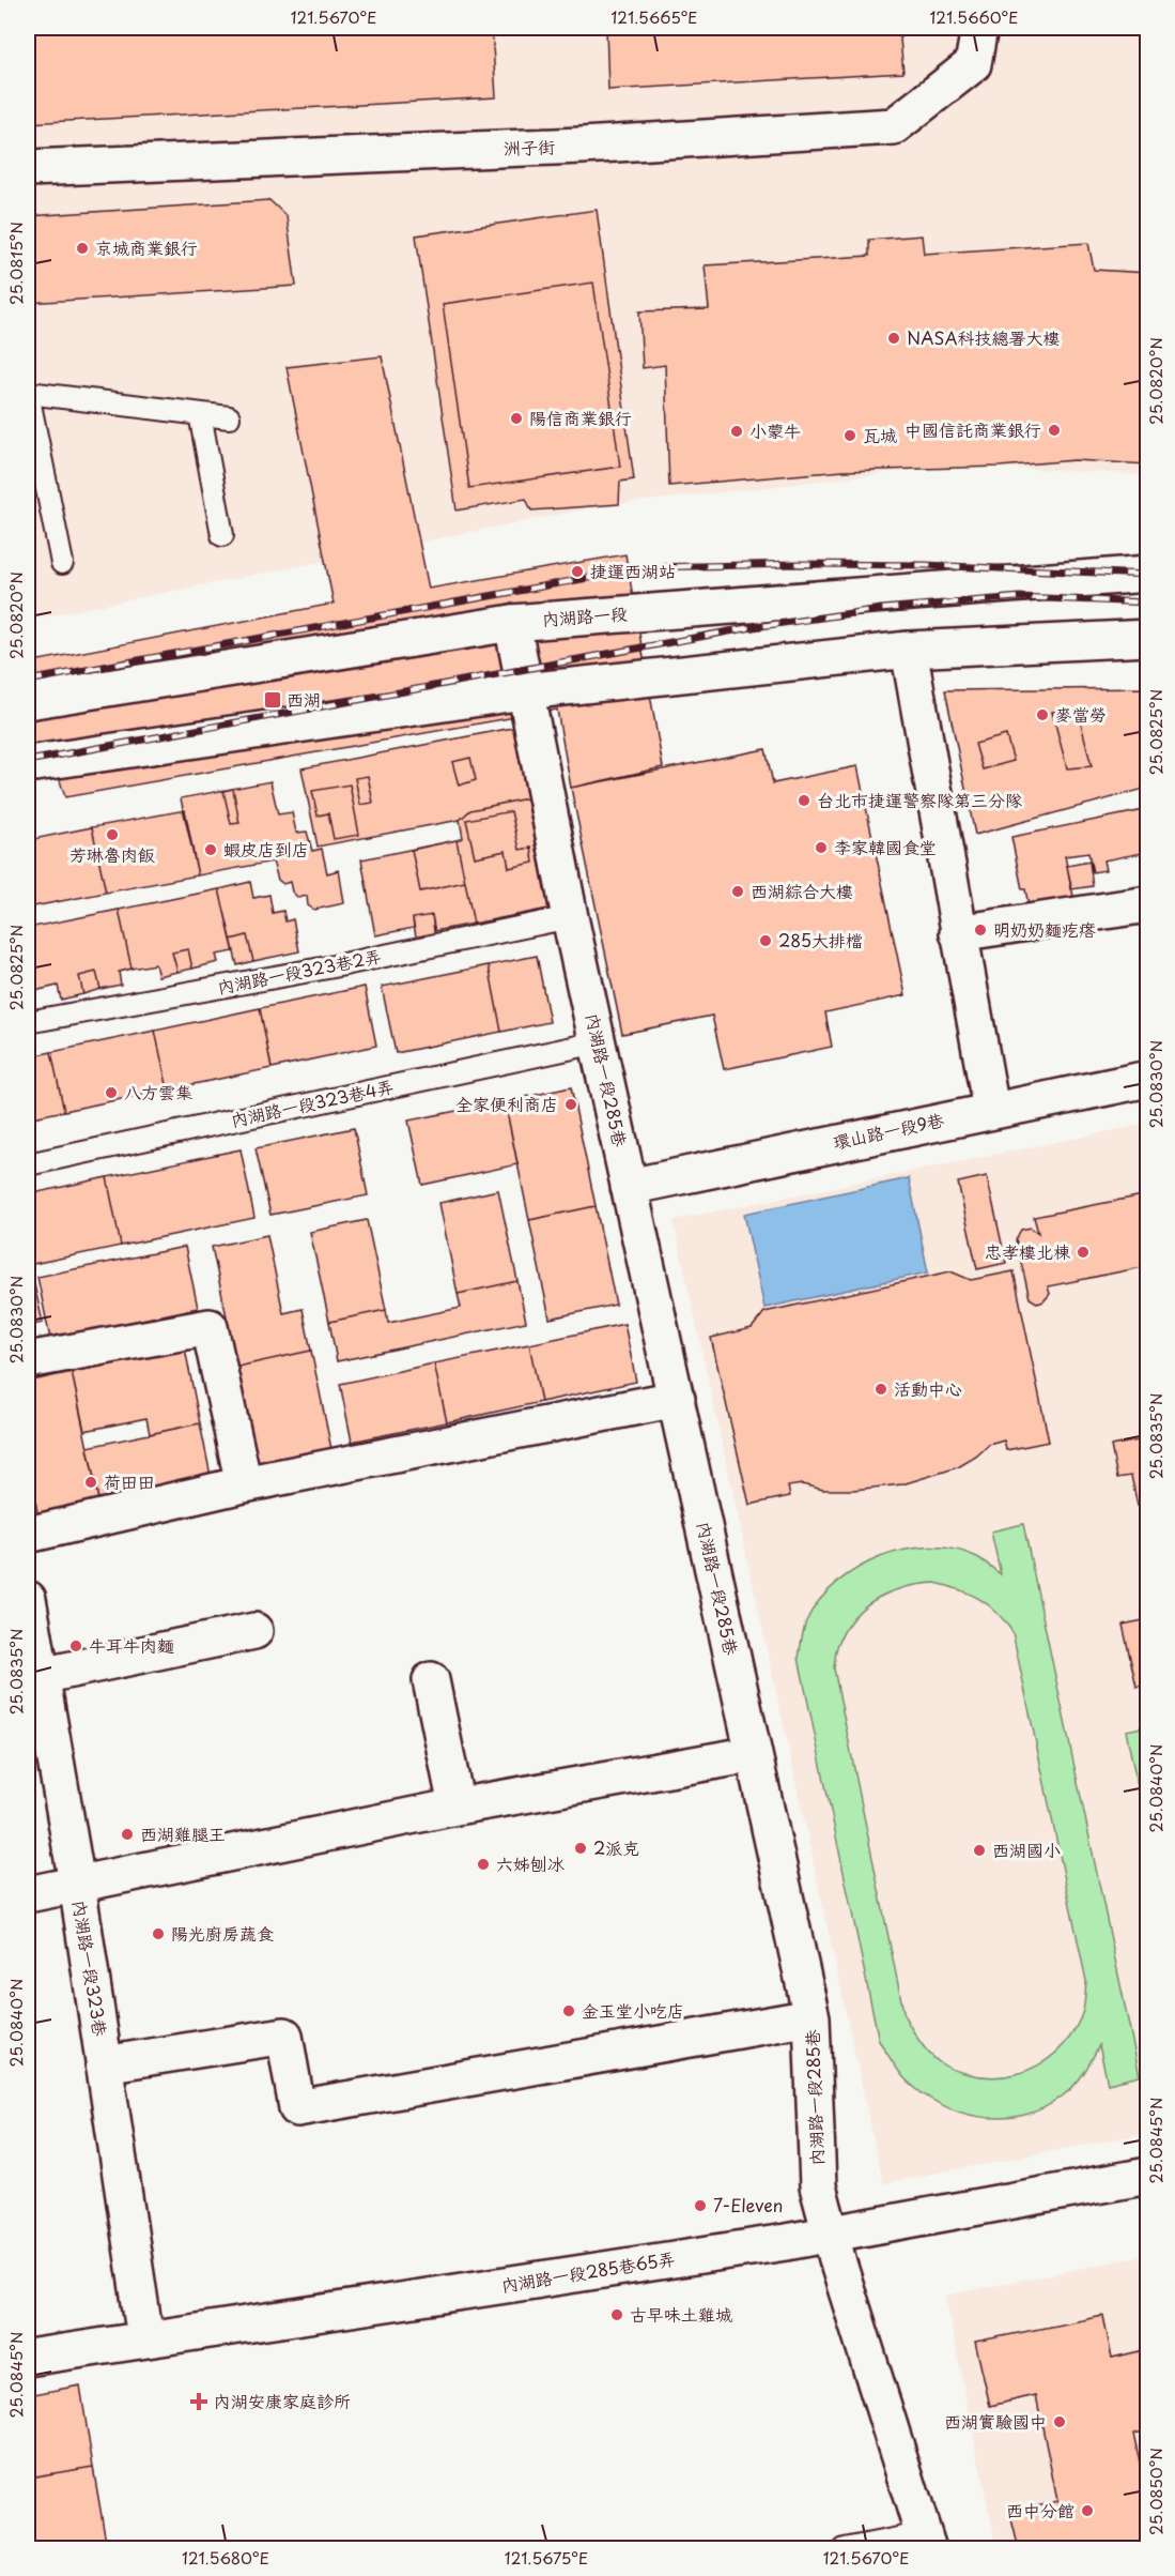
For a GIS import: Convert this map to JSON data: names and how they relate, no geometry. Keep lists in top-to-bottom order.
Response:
{
  "streets": {
    "street": [
      "洲子街",
      "內湖路一段",
      "內湖路一段285巷",
      "環山路一段9巷",
      "內湖路一段323巷",
      "內湖路一段285巷65弄"
    ],
    "lane": ["內湖路一段323巷2弄", "內湖路一段323巷4弄"]
  },
  "crossings": [
    ["內湖路一段", "內湖路一段285巷"],
    ["內湖路一段323巷2弄", "內湖路一段285巷"],
    ["內湖路一段285巷", "內湖路一段323巷4弄"],
    ["內湖路一段285巷", "環山路一段9巷"],
    ["內湖路一段285巷", "內湖路一段285巷65弄"],
    ["內湖路一段323巷", "內湖路一段285巷65弄"]
  ],
  "places": {
    "other": [
      "京城商業銀行",
      "NASA科技總署大樓",
      "陽信商業銀行",
      "中國信託商業銀行",
      "小蒙牛",
      "瓦城",
      "捷運西湖站",
      "麥當勞",
      "台北市捷運警察隊第三分隊",
      "芳琳魯肉飯",
      "李家韓國食堂",
      "蝦皮店到店",
      "西湖綜合大樓",
      "明奶奶麵疙瘩",
      "285大排檔",
      "八方雲集",
      "全家便利商店",
      "忠孝樓北棟",
      "活動中心",
      "荷田田",
      "牛耳牛肉麵",
      "西湖雞腿王",
      "2派克",
      "西湖國小",
      "六姊刨冰",
      "陽光廚房蔬食",
      "金玉堂小吃店",
      "7-Eleven",
      "古早味土雞城",
      "西湖實驗國中",
      "西中分館"
    ],
    "transit": ["西湖"],
    "health": ["內湖安康家庭診所"]
  },
  "coordinates": [
    "121.5670°E",
    "121.5665°E",
    "121.5660°E",
    "25.0815°N",
    "25.0820°N",
    "25.0825°N",
    "25.0830°N",
    "25.0835°N",
    "25.0840°N",
    "25.0845°N",
    "25.0850°N",
    "121.5680°E",
    "121.5675°E"
  ]
}
